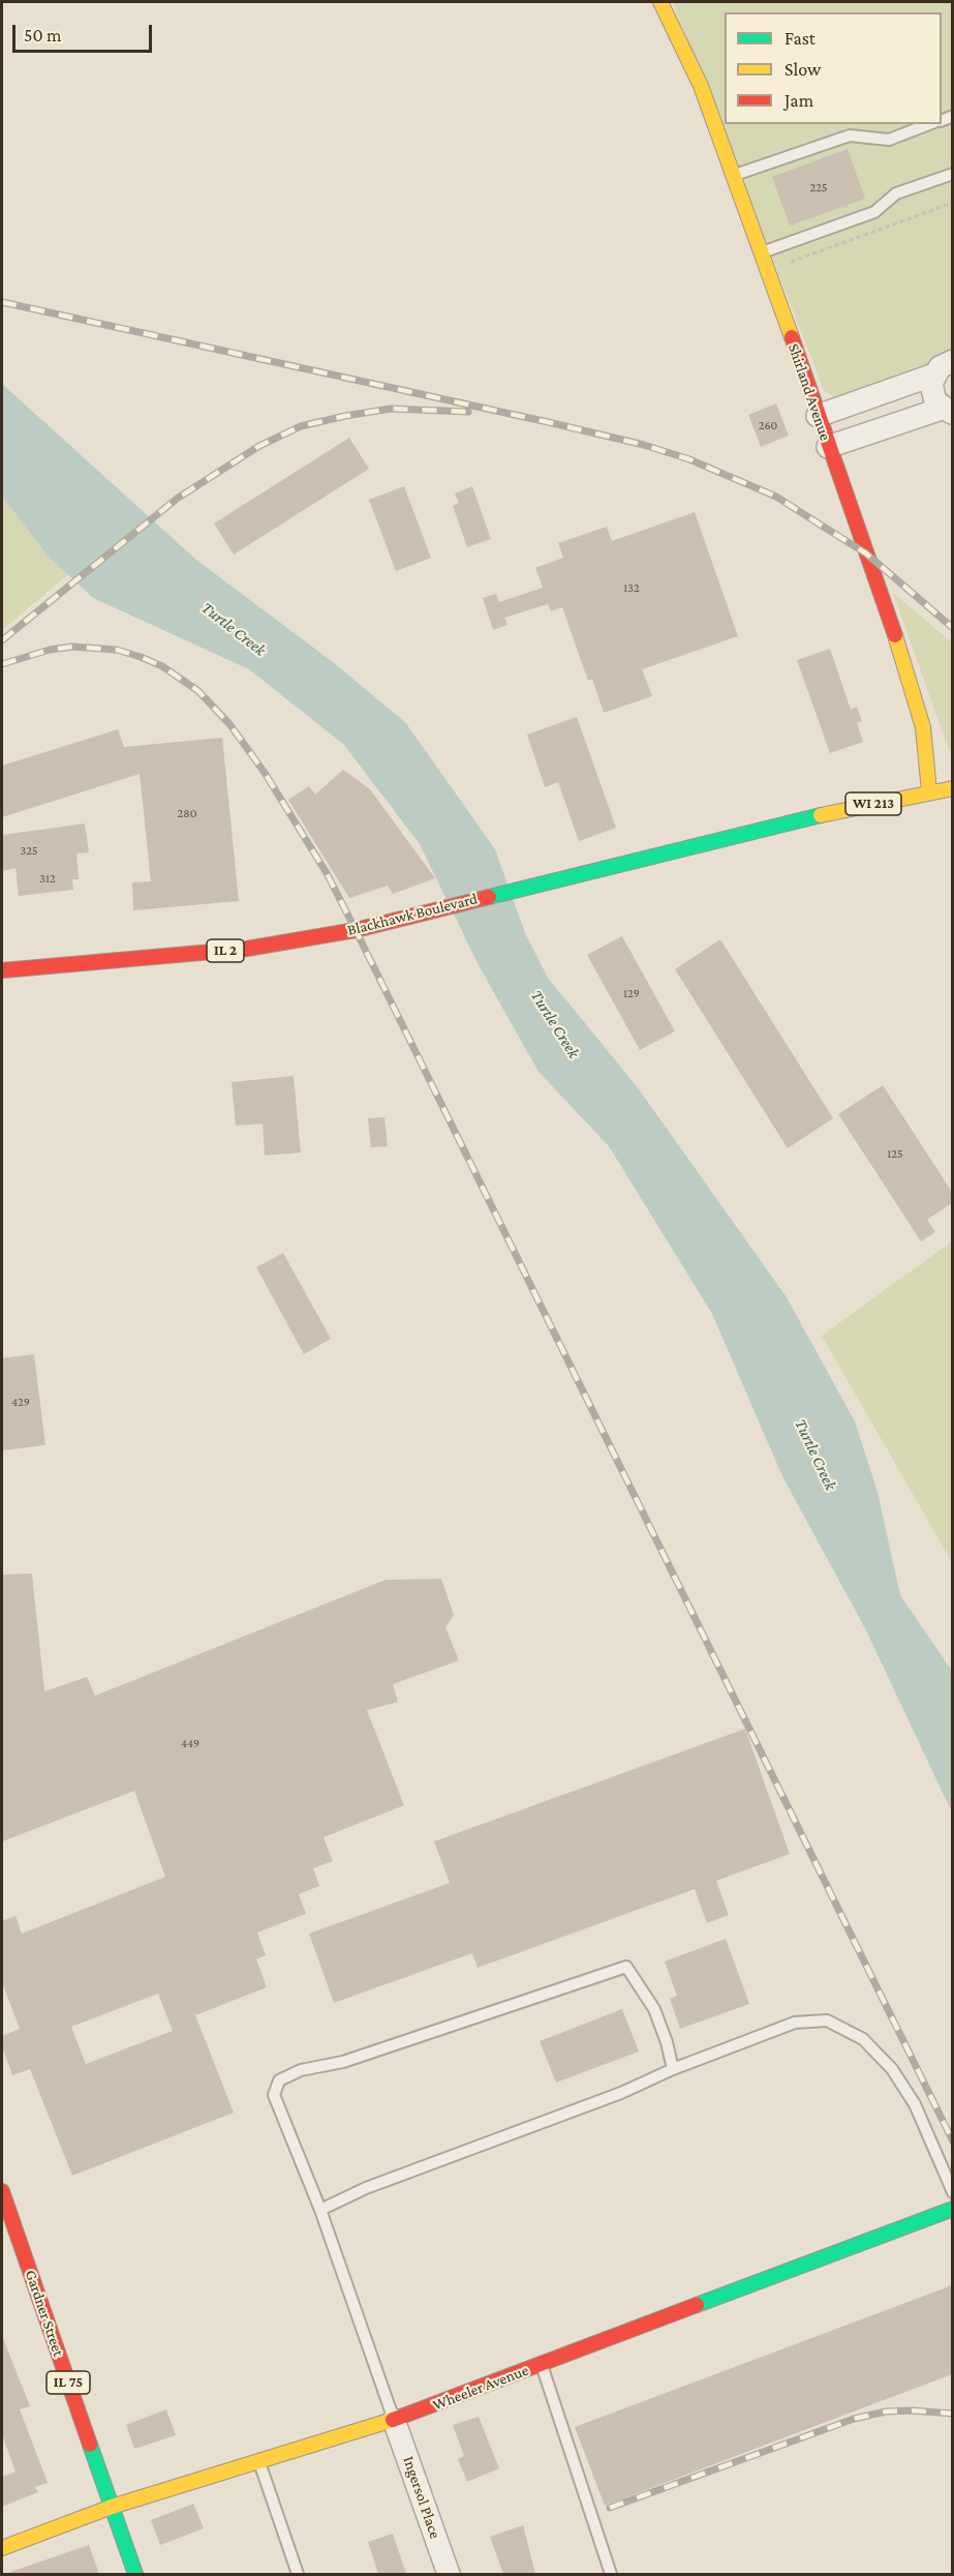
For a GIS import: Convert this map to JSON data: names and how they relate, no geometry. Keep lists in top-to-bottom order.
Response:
{
  "streets": {
    "street": [
      "Shirland Avenue",
      "WI 213",
      "Blackhawk Boulevard",
      "IL 2",
      "Gardner Street",
      "IL 75",
      "Wheeler Avenue",
      "Ingersol Place"
    ]
  },
  "crossings": [
    ["Shirland Avenue", "WI 213"],
    ["WI 213", "Blackhawk Boulevard"],
    ["Gardner Street", "Wheeler Avenue"],
    ["Wheeler Avenue", "Ingersol Place"]
  ],
  "water": ["Turtle Creek"],
  "house_numbers": [
    "225",
    "260",
    "132",
    "280",
    "325",
    "312",
    "129",
    "125",
    "429",
    "449"
  ],
  "legend": ["Fast", "Slow", "Jam"],
  "scale_bar": "50 m"
}
